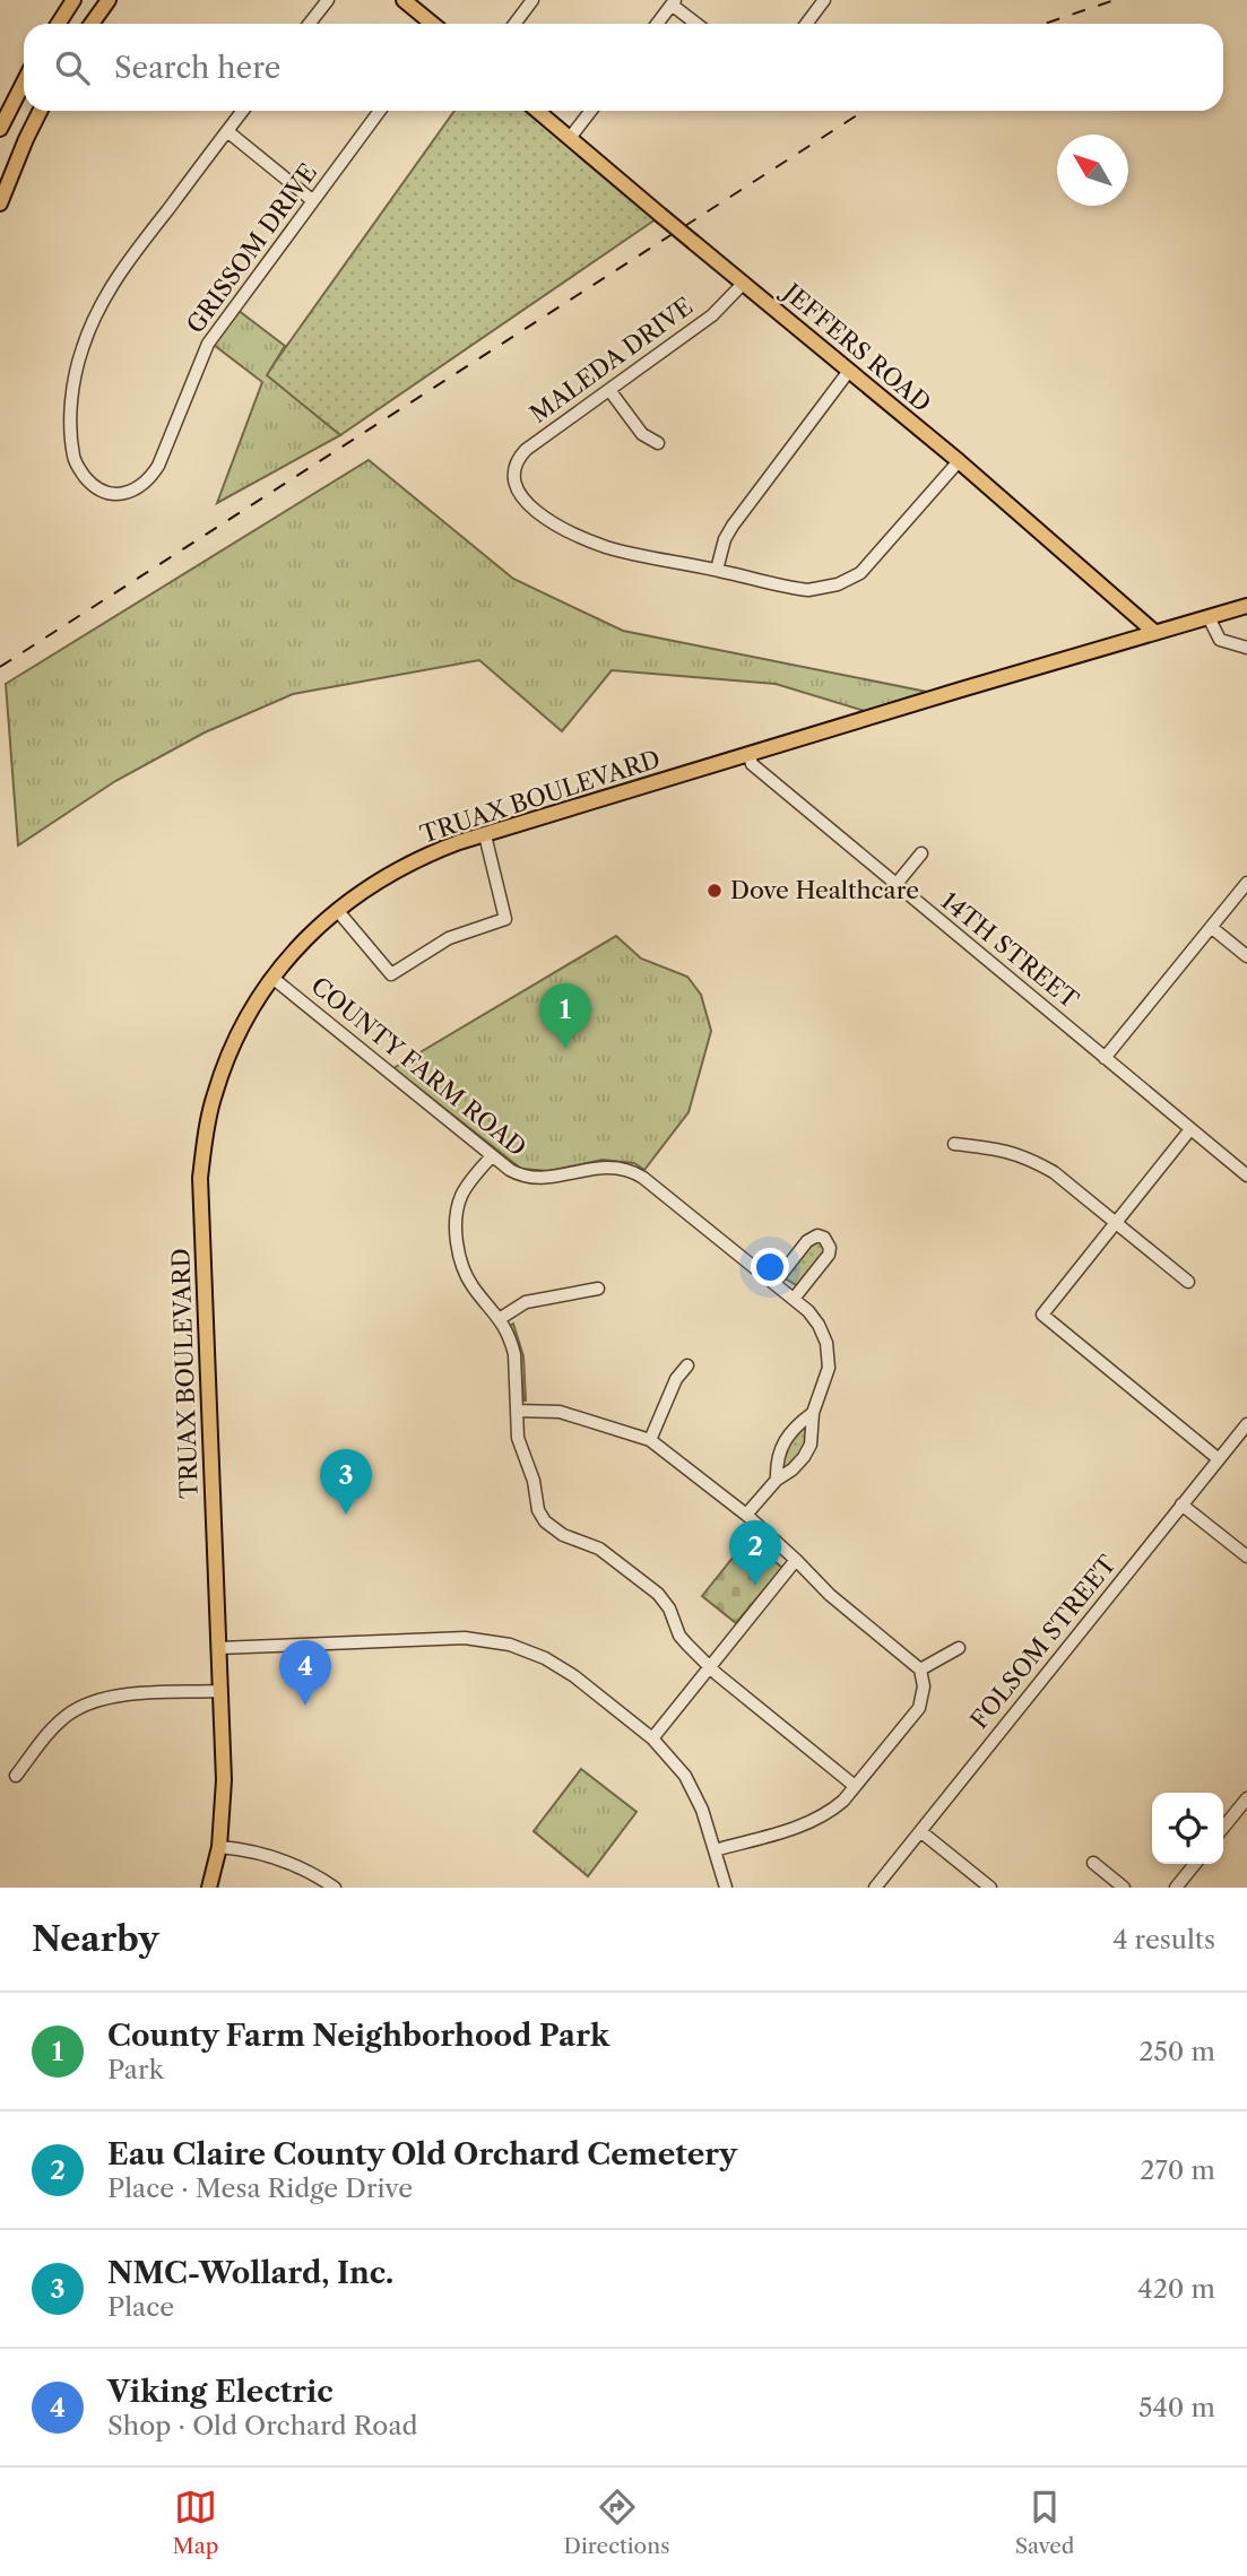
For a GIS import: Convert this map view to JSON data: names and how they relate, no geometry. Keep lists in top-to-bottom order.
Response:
{
  "streets": {
    "main road": ["JEFFERS ROAD", "TRUAX BOULEVARD"],
    "street": [
      "GRISSOM DRIVE",
      "MALEDA DRIVE",
      "14TH STREET",
      "COUNTY FARM ROAD",
      "FOLSOM STREET"
    ]
  },
  "crossings": [
    ["JEFFERS ROAD", "MALEDA DRIVE"],
    ["JEFFERS ROAD", "TRUAX BOULEVARD"],
    ["TRUAX BOULEVARD", "14TH STREET"],
    ["TRUAX BOULEVARD", "COUNTY FARM ROAD"]
  ],
  "places": ["Dove Healthcare"],
  "north": "top left",
  "page": {
    "search": "Search here",
    "pins": [
      "1",
      "3",
      "2",
      "4"
    ],
    "heading": ["Nearby", "4 results"],
    "list": [
      {
        "mark": "1",
        "name": "County Farm Neighborhood Park",
        "note": "Park",
        "value": "250 m"
      },
      {
        "mark": "2",
        "name": "Eau Claire County Old Orchard Cemetery",
        "note": "Place · Mesa Ridge Drive",
        "value": "270 m"
      },
      {
        "mark": "3",
        "name": "NMC-Wollard, Inc.",
        "note": "Place",
        "value": "420 m"
      },
      {
        "mark": "4",
        "name": "Viking Electric",
        "note": "Shop · Old Orchard Road",
        "value": "540 m"
      }
    ],
    "nav": ["Map", "Directions", "Saved"]
  }
}
